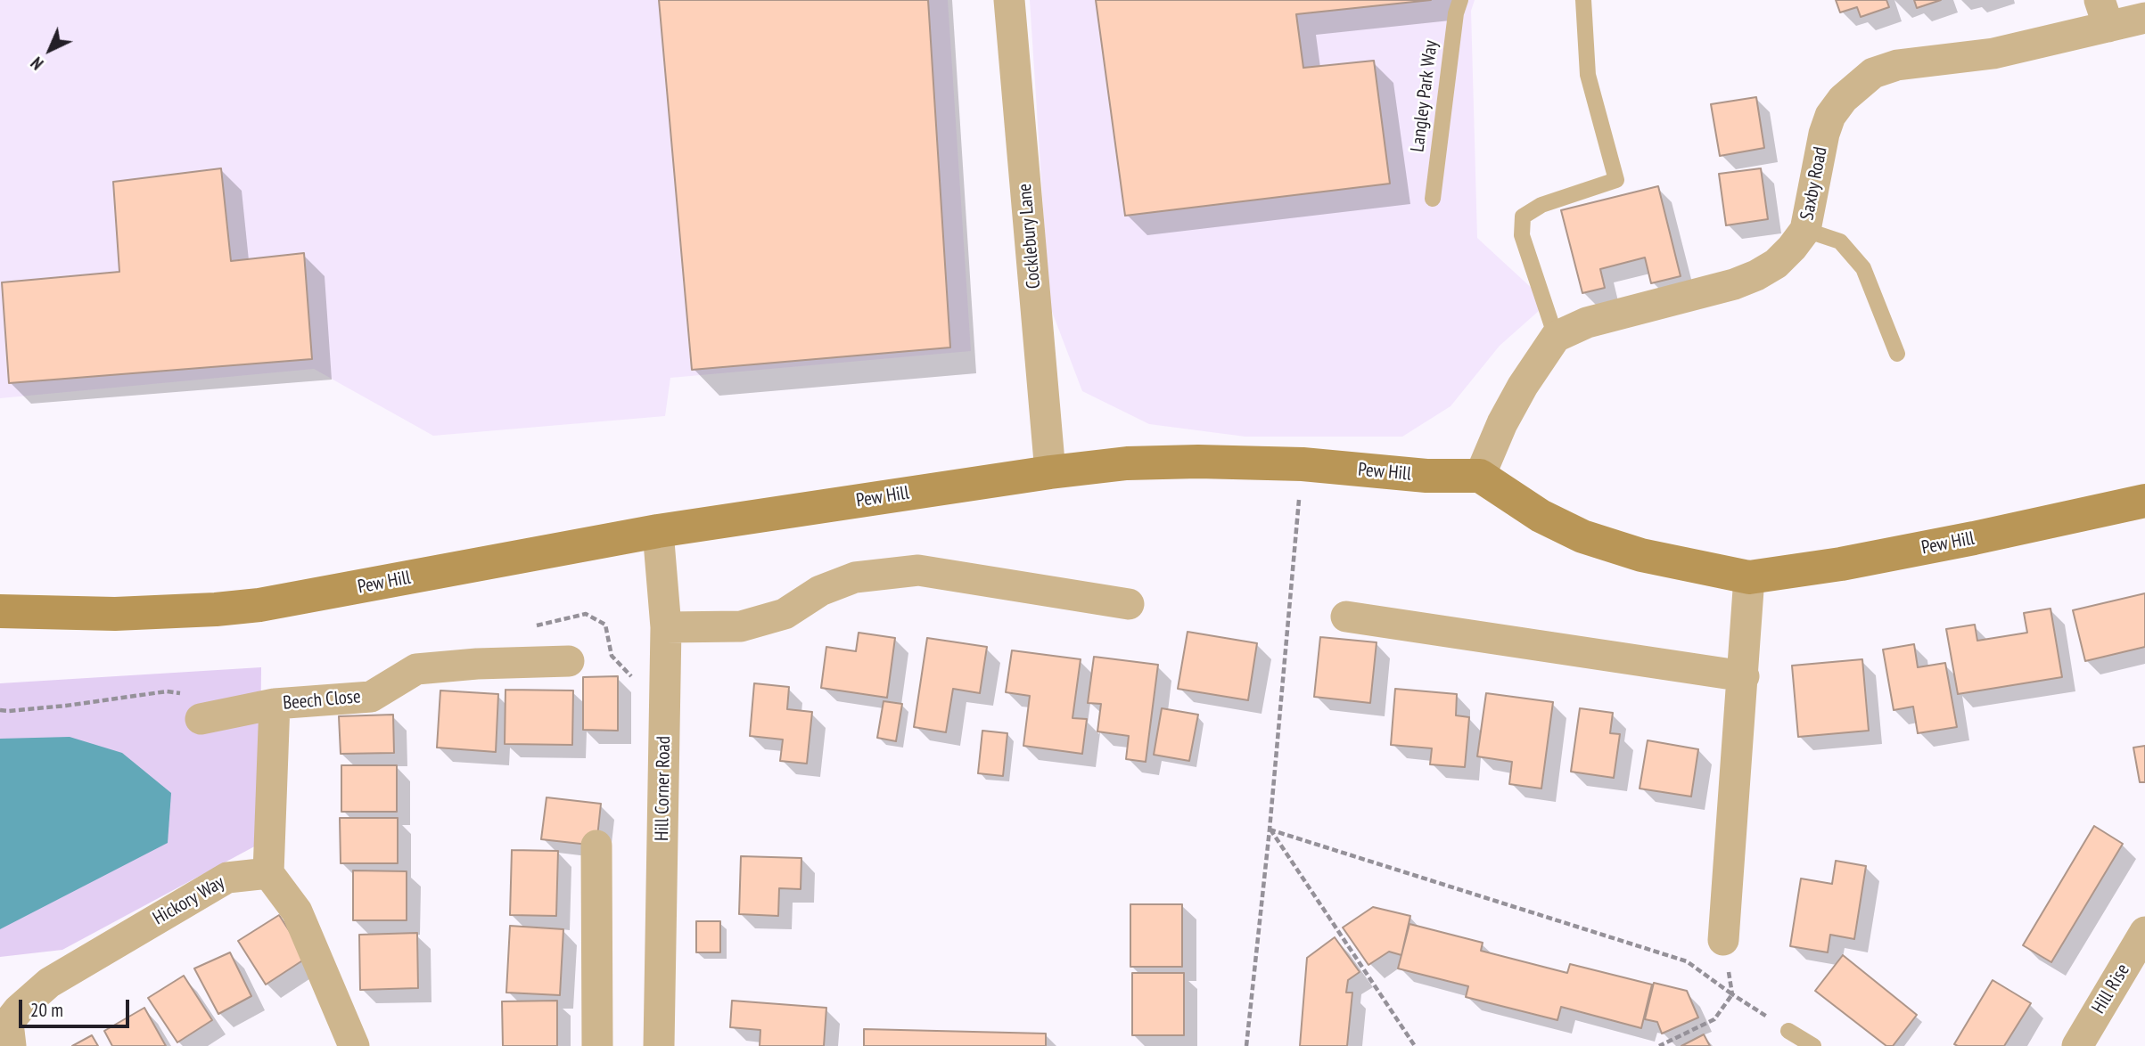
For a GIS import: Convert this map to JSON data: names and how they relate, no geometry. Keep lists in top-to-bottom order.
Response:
{
  "streets": {
    "main road": ["Pew Hill"],
    "street": [
      "Saxby Road",
      "Cocklebury Lane",
      "Beech Close",
      "Hill Corner Road",
      "Hickory Way",
      "Hill Rise"
    ],
    "lane": ["Langley Park Way"]
  },
  "crossings": [
    ["Cocklebury Lane", "Pew Hill"],
    ["Pew Hill", "Hill Corner Road"],
    ["Beech Close", "Hickory Way"]
  ],
  "scale_bar": "20 m",
  "north": "bottom left"
}
